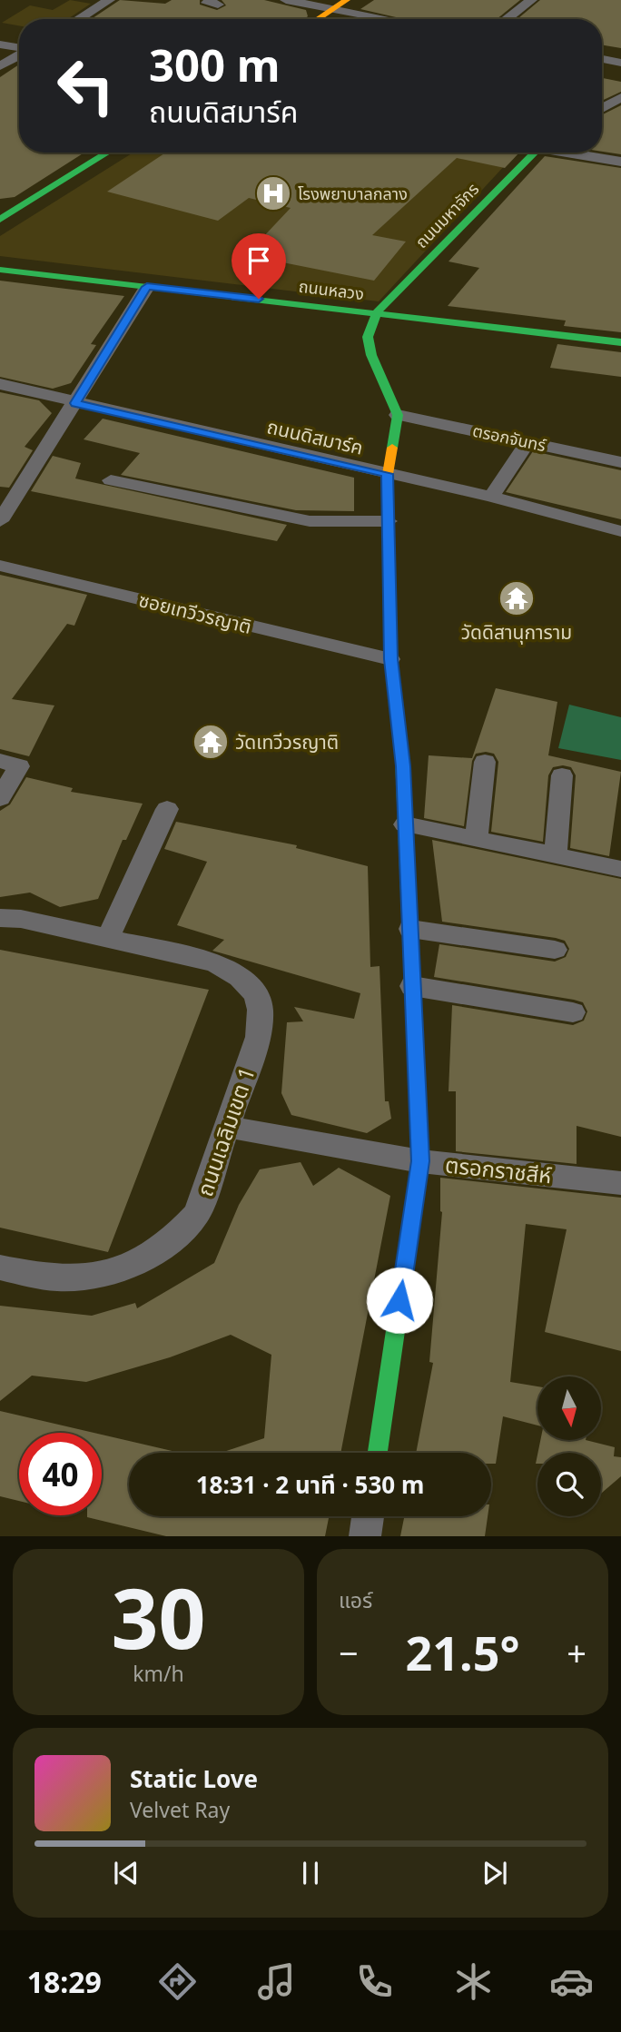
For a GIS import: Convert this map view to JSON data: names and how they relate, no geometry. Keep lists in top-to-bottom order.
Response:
{
  "streets": {
    "street": [
      "ถนนมหาจักร",
      "ถนนหลวง",
      "ถนนดิสมาร์ค",
      "ตรอกจันทร์",
      "ซอยเทวีวรญาติ",
      "ถนนเฉลิมเขต 1",
      "ตรอกราชสีห์"
    ]
  },
  "crossings": [
    ["ถนนมหาจักร", "ถนนหลวง"],
    ["ถนนเฉลิมเขต 1", "ตรอกราชสีห์"]
  ],
  "places": {
    "hospital": ["โรงพยาบาลกลาง"],
    "temple": ["วัดดิสานุการาม", "วัดเทวีวรญาติ"]
  },
  "north": "bottom",
  "page": {
    "turn": ["300 m", "ถนนดิสมาร์ค"],
    "limit": "40",
    "trip": "18:31 · 2 นาที · 530 m",
    "tile": [
      ["30", "km/h"],
      "แอร์"
    ],
    "heat": ["−", "21.5°", "+"],
    "song": ["Static Love", "Velvet Ray"],
    "tabs": "18:29"
  }
}
